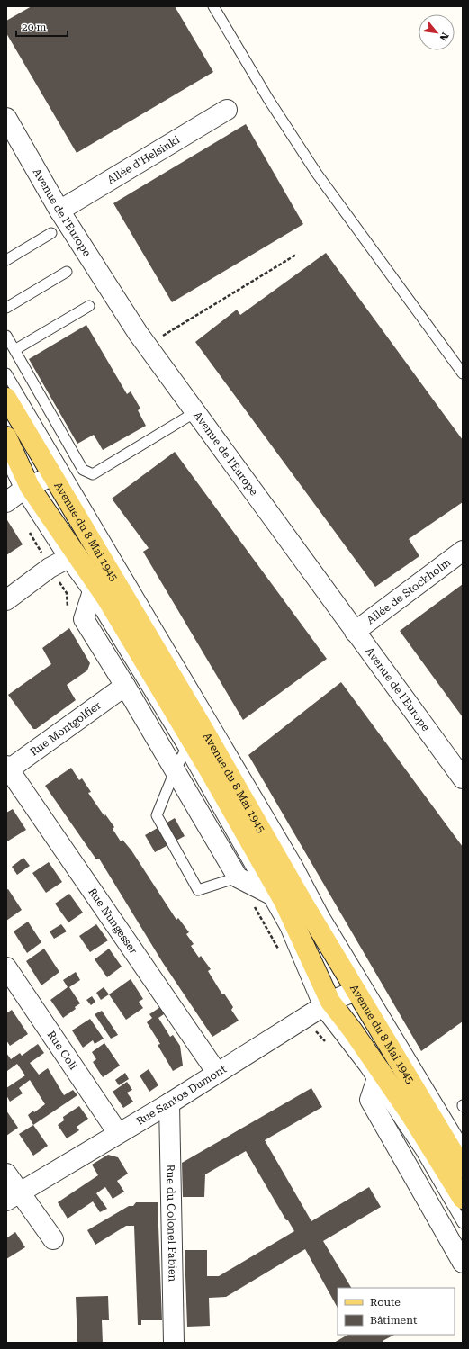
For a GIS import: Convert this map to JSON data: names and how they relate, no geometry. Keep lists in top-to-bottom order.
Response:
{
  "streets": {
    "main road": ["Avenue du 8 Mai 1945"],
    "street": [
      "Allée d'Helsinki",
      "Avenue de l'Europe",
      "Allée de Stockholm",
      "Rue Montgolfier",
      "Rue Nungesser",
      "Rue Coli",
      "Rue Santos Dumont",
      "Rue du Colonel Fabien"
    ]
  },
  "crossings": [
    ["Allée d'Helsinki", "Avenue de l'Europe"],
    ["Avenue de l'Europe", "Allée de Stockholm"],
    ["Avenue du 8 Mai 1945", "Rue Santos Dumont"],
    ["Rue Montgolfier", "Rue Nungesser"],
    ["Rue Nungesser", "Rue Santos Dumont"],
    ["Rue Coli", "Rue Santos Dumont"],
    ["Rue Santos Dumont", "Rue du Colonel Fabien"]
  ],
  "legend": ["Route", "Bâtiment"],
  "scale_bar": "20 m",
  "north": "bottom right"
}
